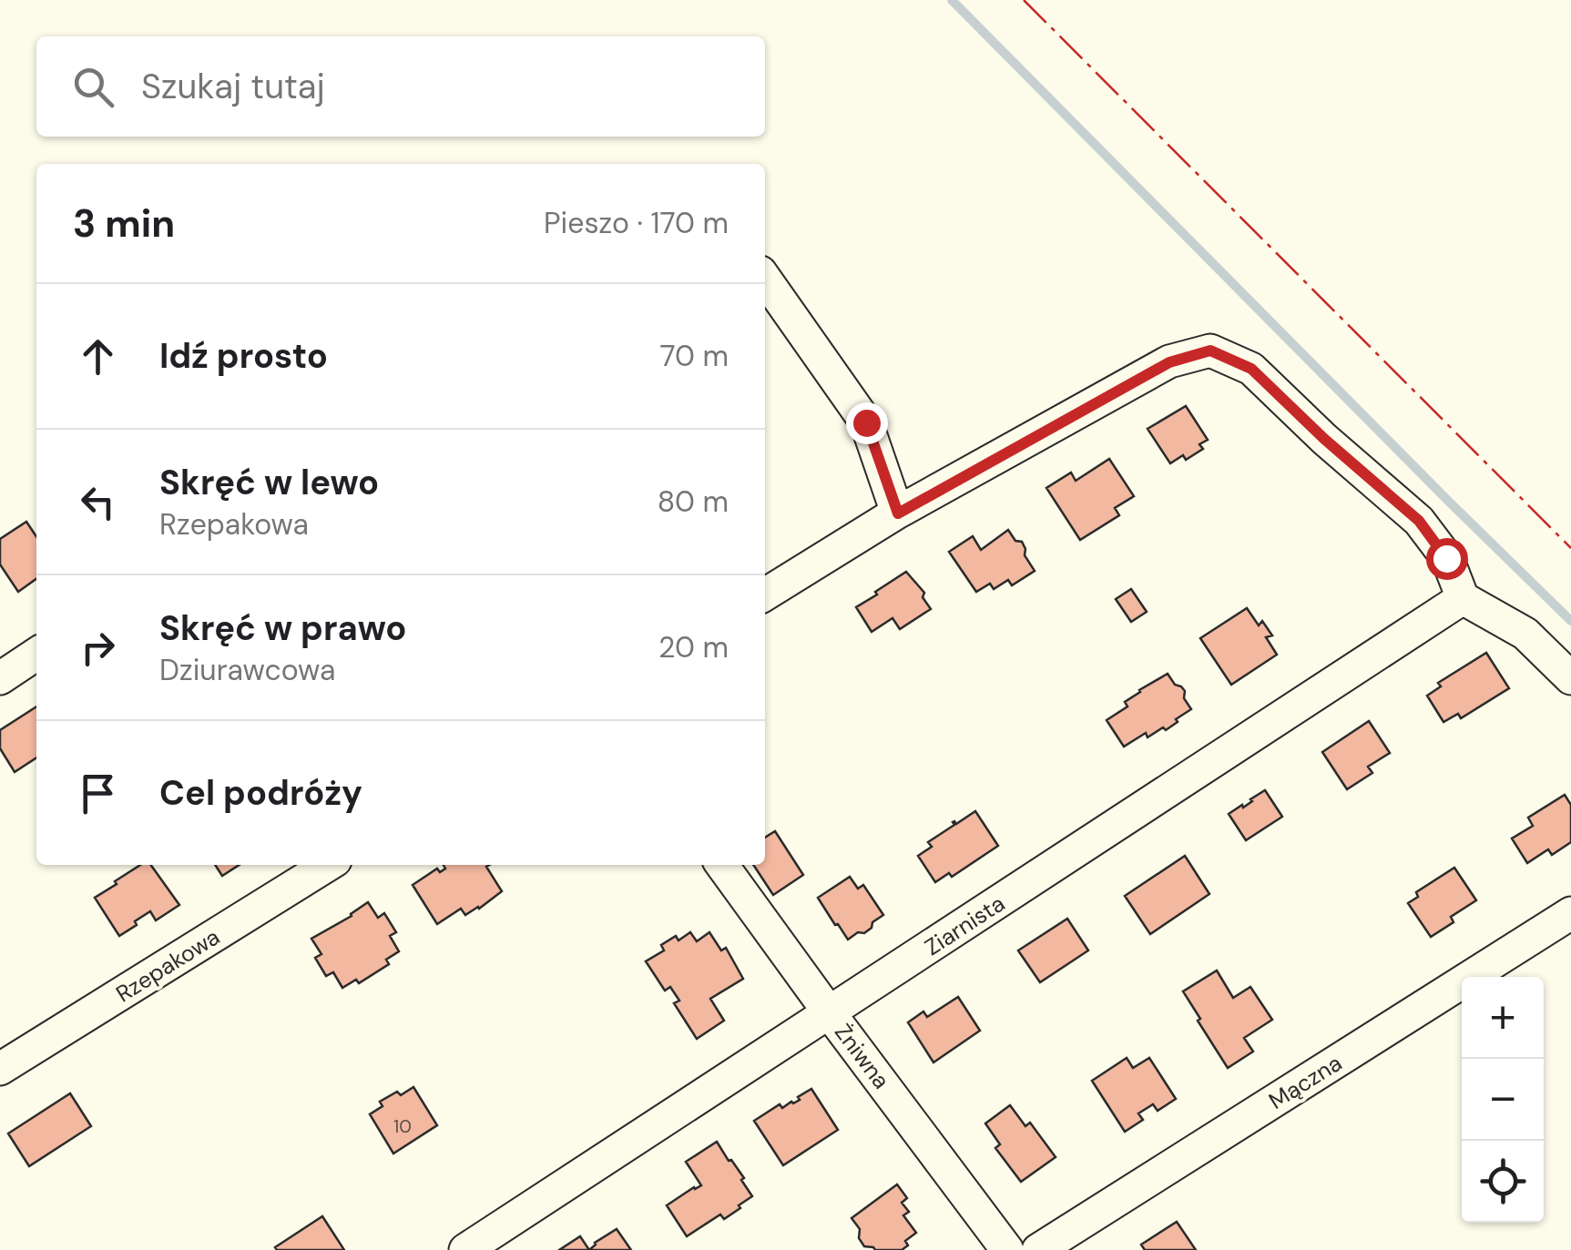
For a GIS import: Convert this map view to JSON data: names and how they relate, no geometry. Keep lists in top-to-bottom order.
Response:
{
  "streets": {
    "street": [
      "Ziarnista",
      "Rzepakowa",
      "Żniwna",
      "Mączna"
    ]
  },
  "crossings": [
    ["Ziarnista", "Żniwna"]
  ],
  "house_numbers": ["10"],
  "page": {
    "search": "Szukaj tutaj",
    "heading": ["3 min", "Pieszo · 170 m"],
    "list": [
      ["Idź prosto", "70 m"],
      ["Skręć w lewo", "Rzepakowa", "80 m"],
      ["Skręć w prawo", "Dziurawcowa", "20 m"],
      "Cel podróży"
    ],
    "map_buttons": ["+", "−"]
  }
}
